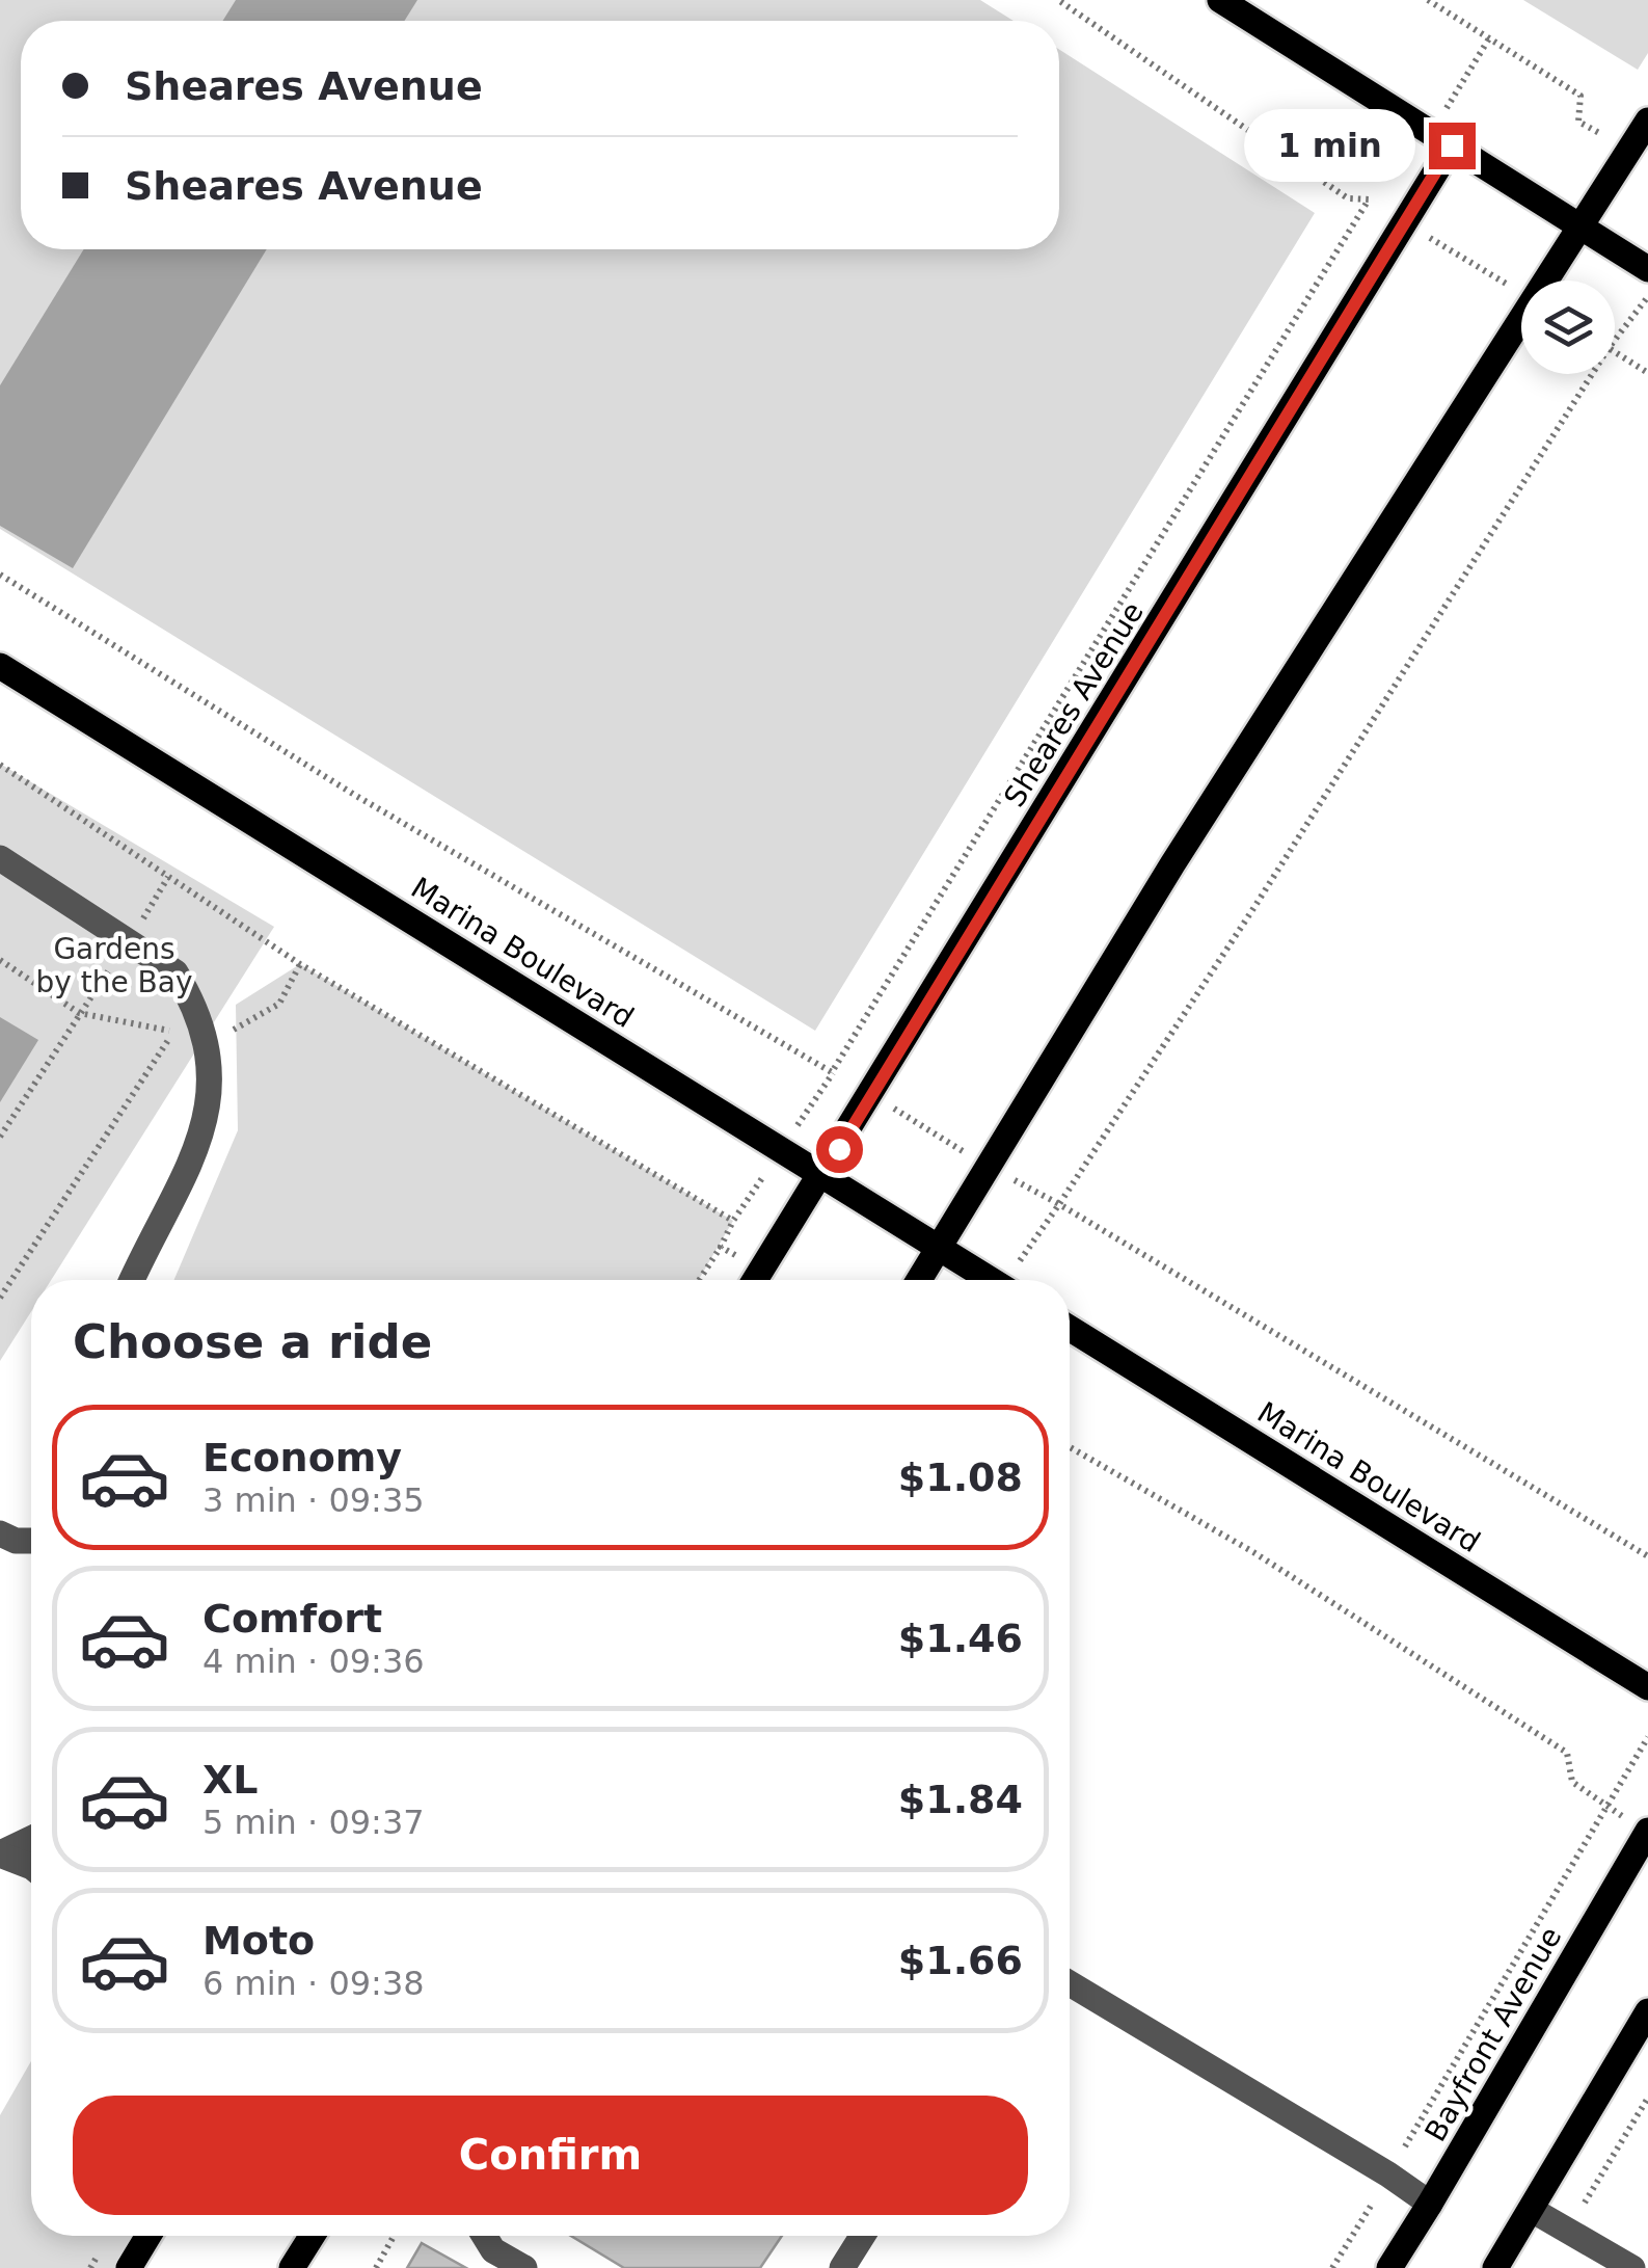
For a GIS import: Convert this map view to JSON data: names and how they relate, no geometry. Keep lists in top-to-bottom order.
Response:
{
  "streets": {
    "main road": ["Sheares Avenue", "Marina Boulevard", "Bayfront Avenue"]
  },
  "crossings": [
    ["Sheares Avenue", "Marina Boulevard"]
  ],
  "parks": ["Gardens by the Bay"],
  "page": {
    "banner": ["Sheares Avenue", "Sheares Avenue"],
    "bubble": "1 min",
    "heading": "Choose a ride",
    "list": [
      {
        "name": "Economy",
        "note": "3 min · 09:35",
        "value": "$1.08"
      },
      {
        "name": "Comfort",
        "note": "4 min · 09:36",
        "value": "$1.46"
      },
      {
        "name": "XL",
        "note": "5 min · 09:37",
        "value": "$1.84"
      },
      {
        "name": "Moto",
        "note": "6 min · 09:38",
        "value": "$1.66"
      }
    ],
    "buttons": "Confirm"
  }
}
